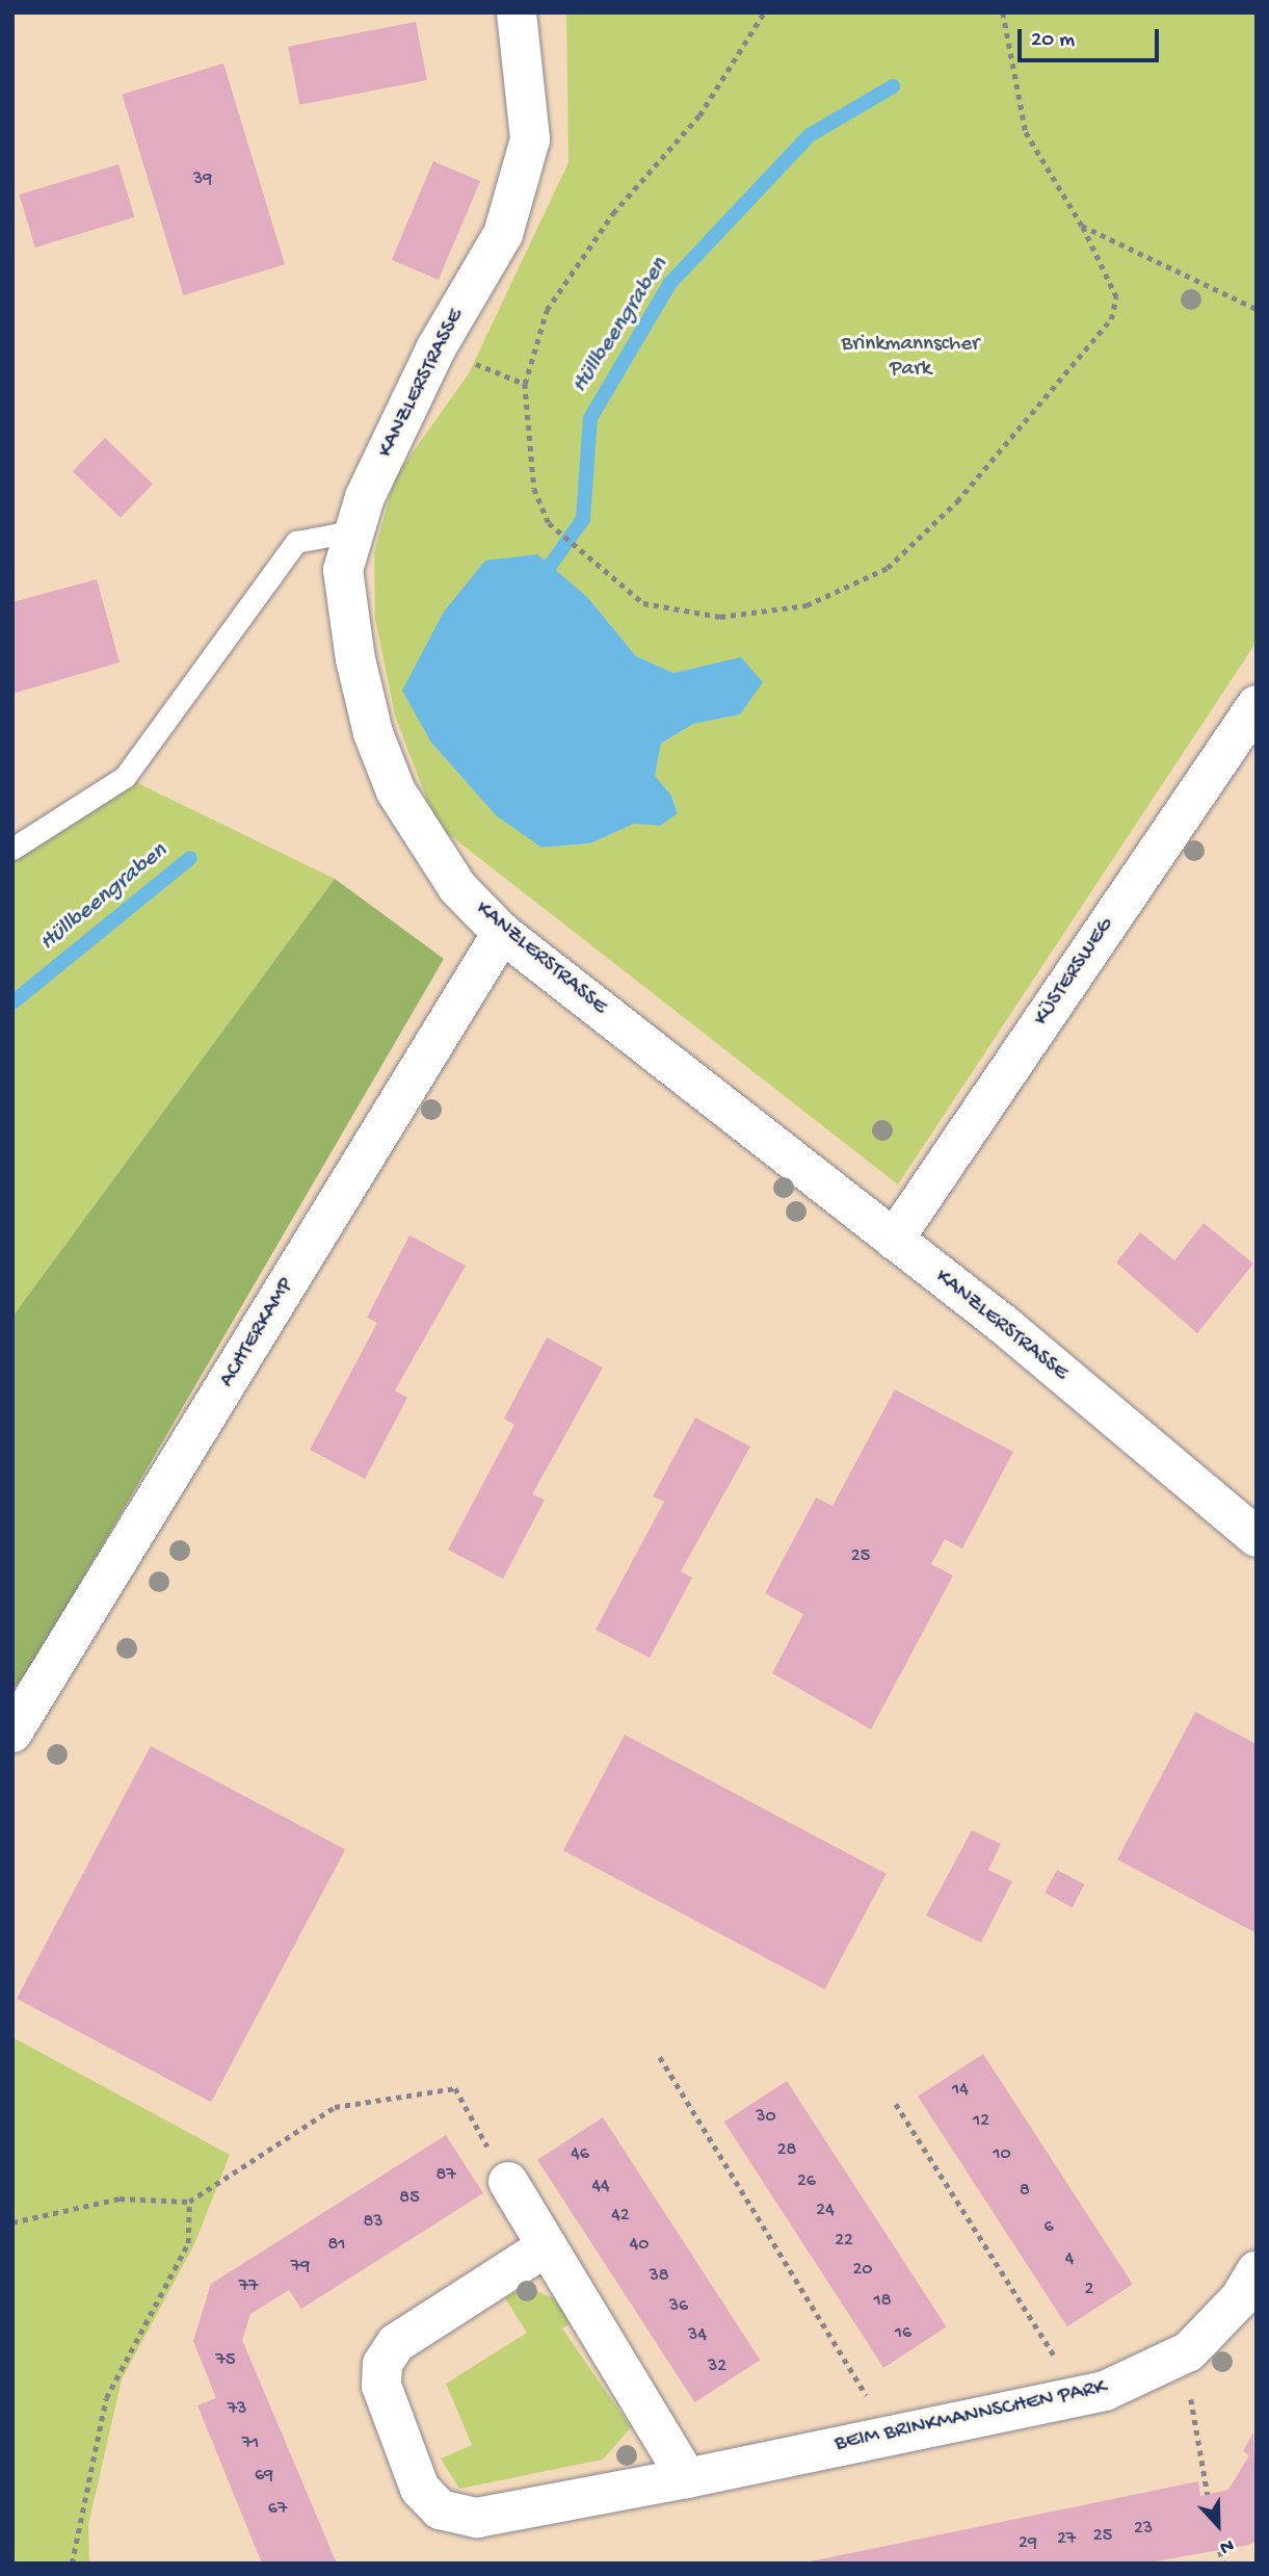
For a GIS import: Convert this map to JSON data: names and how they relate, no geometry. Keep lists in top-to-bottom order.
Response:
{
  "streets": {
    "street": [
      "KANZLERSTRASSE",
      "KÜSTERSWEG",
      "ACHTERKAMP",
      "BEIM BRINKMANNSCHEN PARK"
    ]
  },
  "crossings": [
    ["KANZLERSTRASSE", "KÜSTERSWEG"],
    ["KANZLERSTRASSE", "ACHTERKAMP"]
  ],
  "water": ["Hüllbeengraben"],
  "parks": ["Brinkmannscher Park"],
  "house_numbers": [
    "39",
    "25",
    "14",
    "30",
    "12",
    "28",
    "46",
    "10",
    "87",
    "26",
    "44",
    "8",
    "85",
    "24",
    "42",
    "83",
    "6",
    "22",
    "81",
    "40",
    "4",
    "79",
    "20",
    "38",
    "77",
    "2",
    "18",
    "36",
    "16",
    "34",
    "75",
    "32",
    "73",
    "71",
    "69",
    "67",
    "23",
    "25",
    "27",
    "29"
  ],
  "scale_bar": "20 m",
  "north": "bottom"
}
